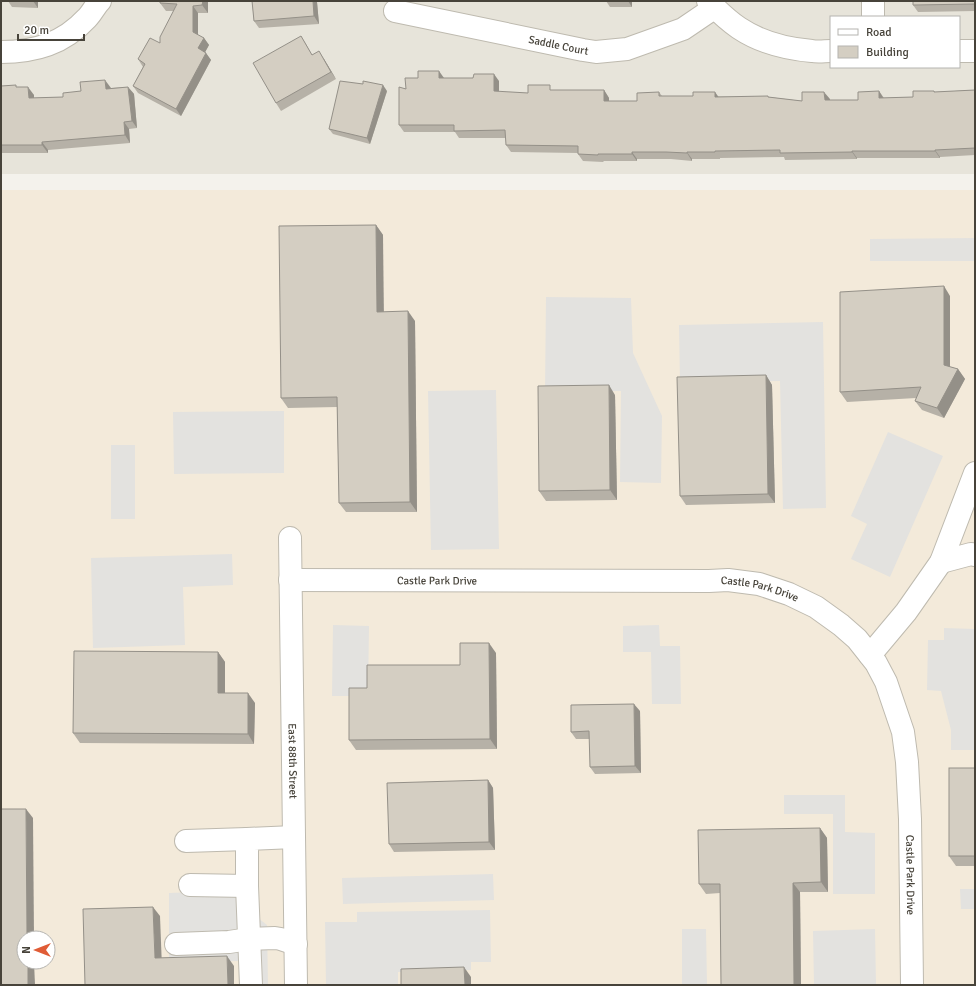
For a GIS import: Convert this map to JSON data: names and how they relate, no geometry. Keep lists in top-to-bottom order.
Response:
{
  "streets": {
    "street": ["Saddle Court", "Castle Park Drive", "East 88th Street"]
  },
  "crossings": [
    ["Castle Park Drive", "East 88th Street"]
  ],
  "legend": ["Road", "Building"],
  "scale_bar": "20 m",
  "north": "left"
}
